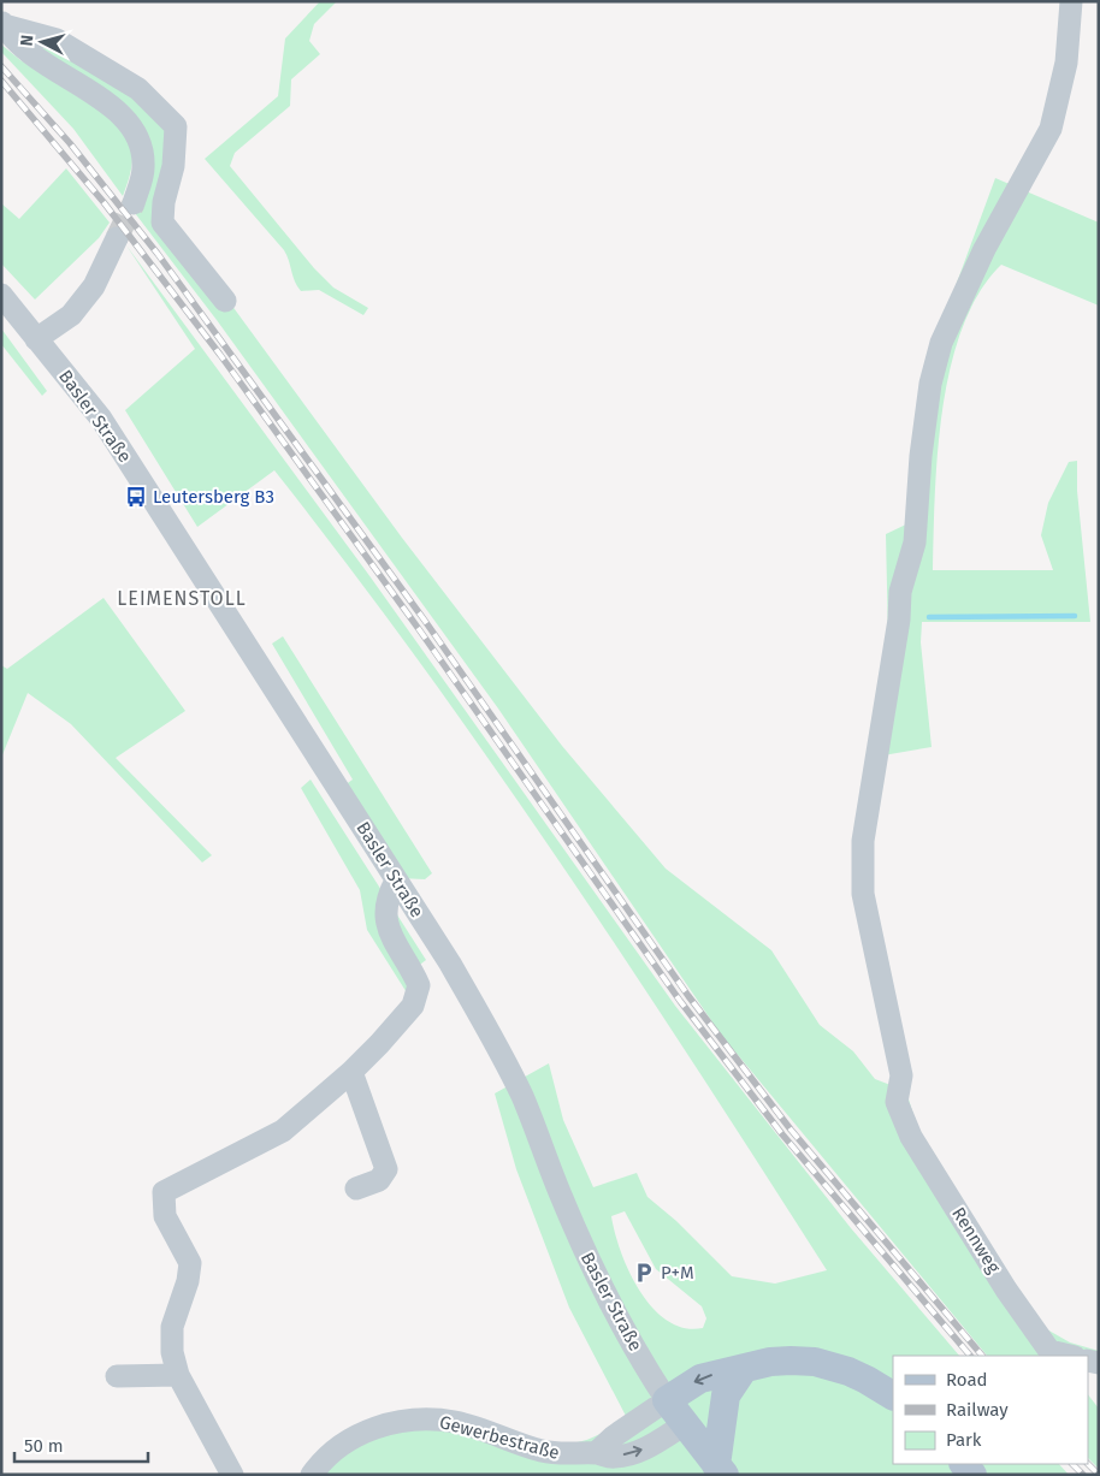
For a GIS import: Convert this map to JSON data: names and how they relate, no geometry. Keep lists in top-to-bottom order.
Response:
{
  "streets": {
    "main road": ["Basler Straße"],
    "street": ["Rennweg", "Gewerbestraße"]
  },
  "crossings": [
    ["Basler Straße", "Gewerbestraße"]
  ],
  "districts": ["LEIMENSTOLL"],
  "places": {
    "bus stop": ["Leutersberg B3"],
    "parking": ["P+M"]
  },
  "legend": ["Road", "Railway", "Park"],
  "scale_bar": "50 m",
  "north": "left"
}
